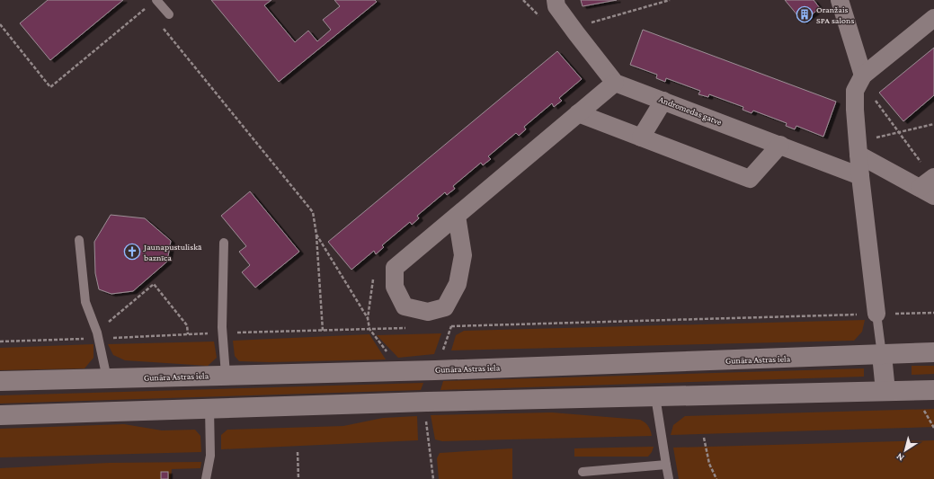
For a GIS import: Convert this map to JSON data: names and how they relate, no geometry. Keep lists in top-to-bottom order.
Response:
{
  "streets": {
    "main road": ["Gunāra Astras iela"],
    "street": ["Andromedas gatve"]
  },
  "places": {
    "building": ["Oranžais SPA salons"],
    "church": ["Jaunapustuliskā baznīca"]
  },
  "north": "bottom left"
}
